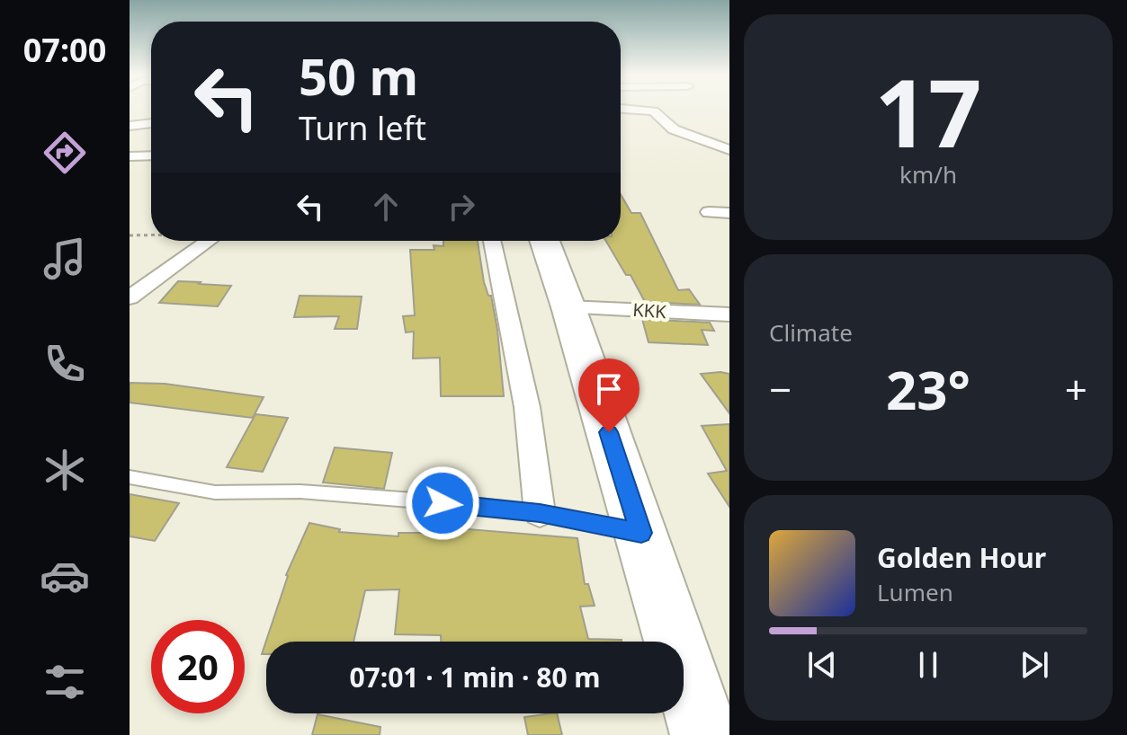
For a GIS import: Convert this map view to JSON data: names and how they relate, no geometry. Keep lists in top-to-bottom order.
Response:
{
  "streets": {
    "street": ["KKK"]
  },
  "page": {
    "tabs": "07:00",
    "tile": [
      ["17", "km/h"],
      "Climate"
    ],
    "turn": ["50 m", "Turn left"],
    "heat": ["−", "23°", "+"],
    "song": ["Golden Hour", "Lumen"],
    "limit": "20",
    "trip": "07:01 · 1 min · 80 m"
  }
}
